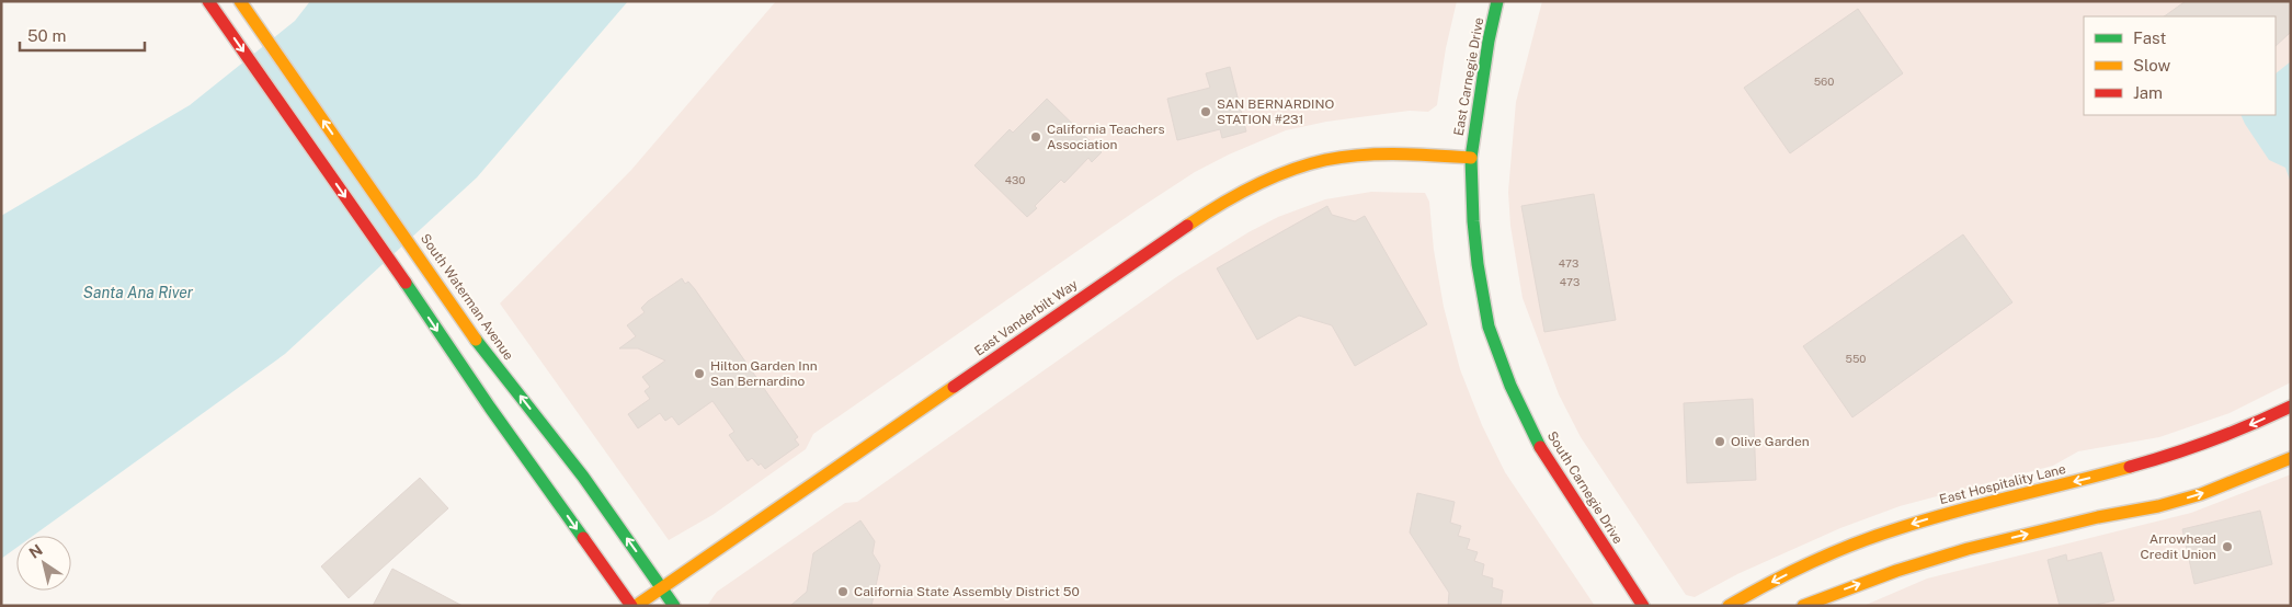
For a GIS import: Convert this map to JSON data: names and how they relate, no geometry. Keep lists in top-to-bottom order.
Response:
{
  "streets": {
    "main road": [
      "East Carnegie Drive",
      "South Waterman Avenue",
      "East Vanderbilt Way",
      "East Hospitality Lane",
      "South Carnegie Drive"
    ]
  },
  "crossings": [
    ["East Carnegie Drive", "East Vanderbilt Way"],
    ["East Carnegie Drive", "South Carnegie Drive"],
    ["South Waterman Avenue", "East Vanderbilt Way"],
    ["East Vanderbilt Way", "South Carnegie Drive"]
  ],
  "water": ["Santa Ana River"],
  "places": [
    "SAN BERNARDINO STATION #231",
    "California Teachers Association",
    "Hilton Garden Inn San Bernardino",
    "Olive Garden",
    "Arrowhead Credit Union",
    "California State Assembly District 50"
  ],
  "house_numbers": [
    "560",
    "430",
    "473",
    "473",
    "550"
  ],
  "legend": ["Fast", "Slow", "Jam"],
  "scale_bar": "50 m",
  "north": "top left"
}
